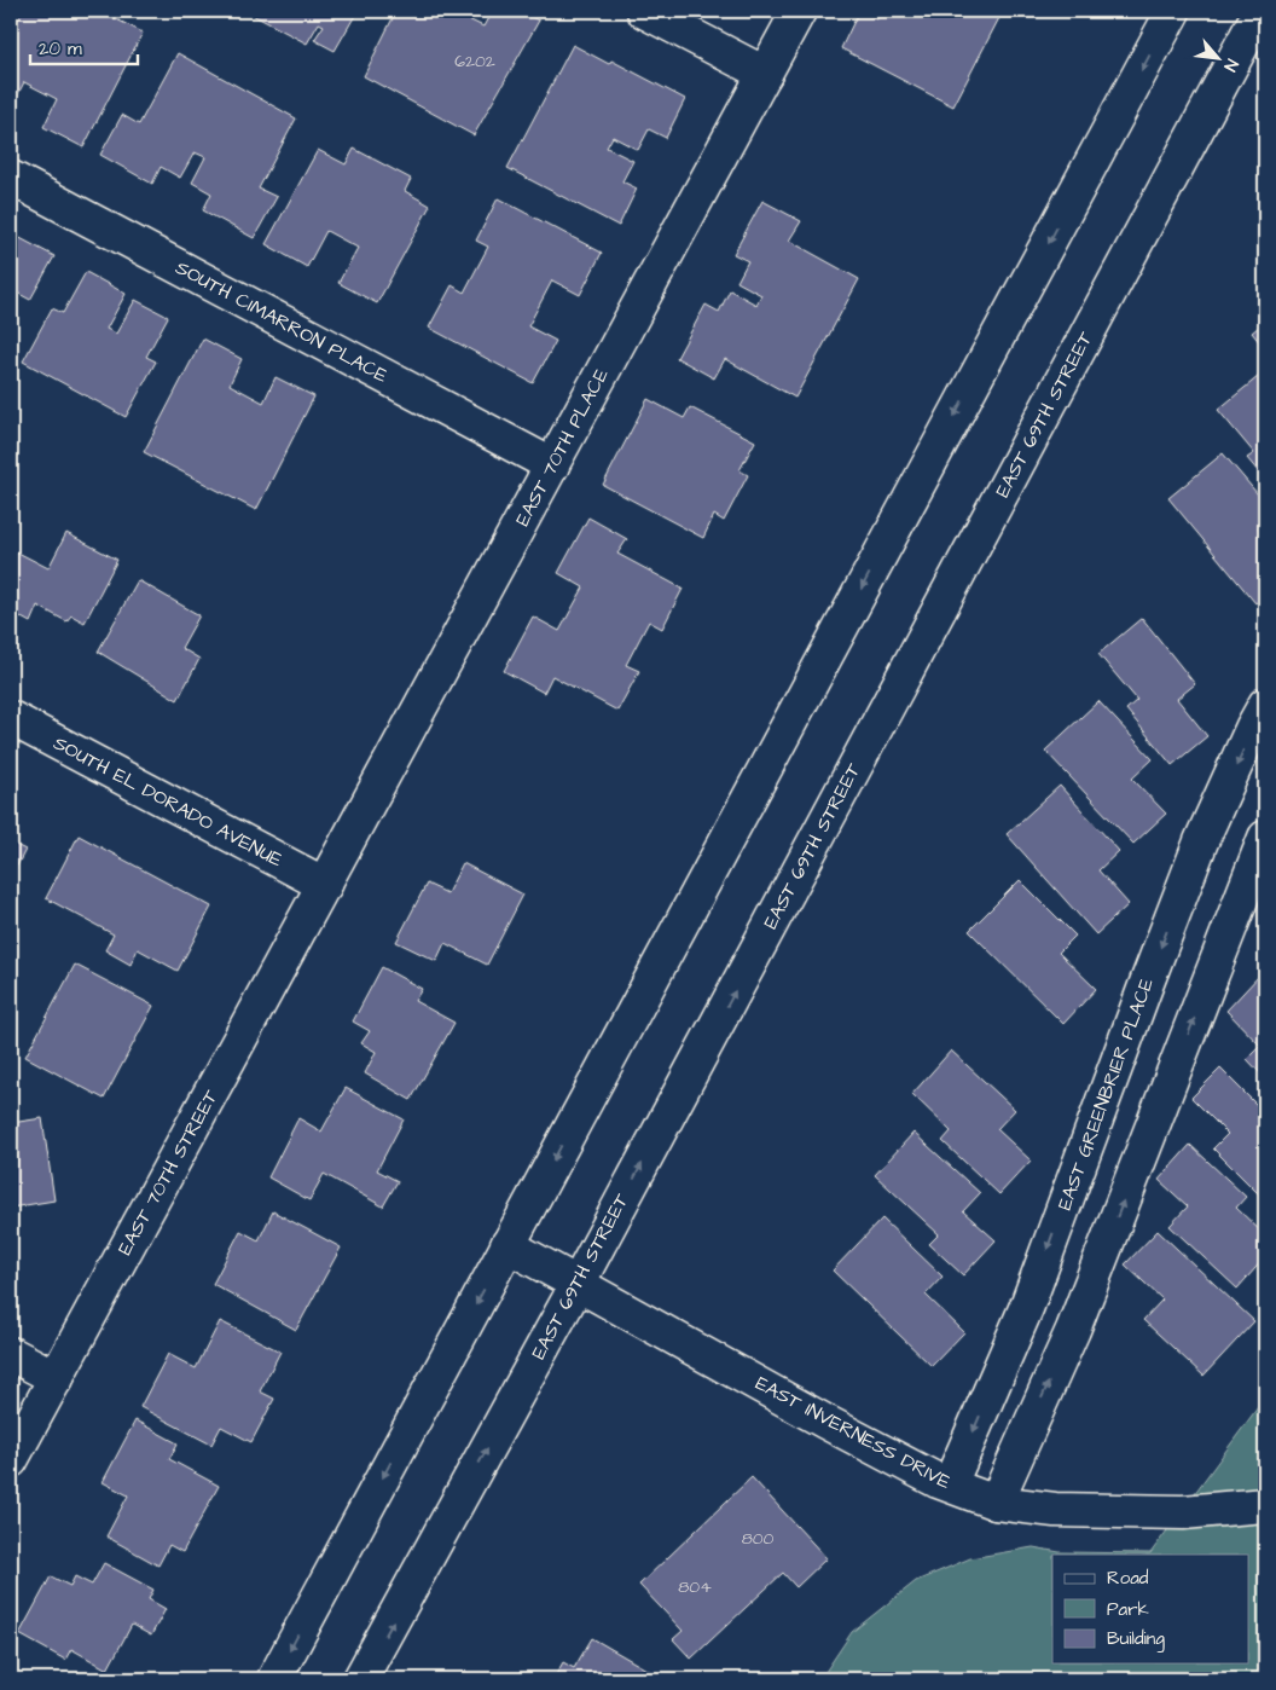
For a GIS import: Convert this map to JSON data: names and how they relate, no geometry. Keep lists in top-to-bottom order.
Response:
{
  "streets": {
    "street": [
      "SOUTH CIMARRON PLACE",
      "EAST 69TH STREET",
      "EAST 70TH PLACE",
      "SOUTH EL DORADO AVENUE",
      "EAST GREENBRIER PLACE",
      "EAST 70TH STREET",
      "EAST INVERNESS DRIVE"
    ]
  },
  "crossings": [
    ["SOUTH CIMARRON PLACE", "EAST 70TH PLACE"],
    ["EAST 69TH STREET", "EAST INVERNESS DRIVE"],
    ["EAST 70TH PLACE", "SOUTH EL DORADO AVENUE"],
    ["EAST 70TH PLACE", "EAST 70TH STREET"],
    ["SOUTH EL DORADO AVENUE", "EAST 70TH STREET"],
    ["EAST GREENBRIER PLACE", "EAST INVERNESS DRIVE"]
  ],
  "house_numbers": ["6202", "800", "804"],
  "legend": ["Road", "Park", "Building"],
  "scale_bar": "20 m",
  "north": "bottom right"
}
